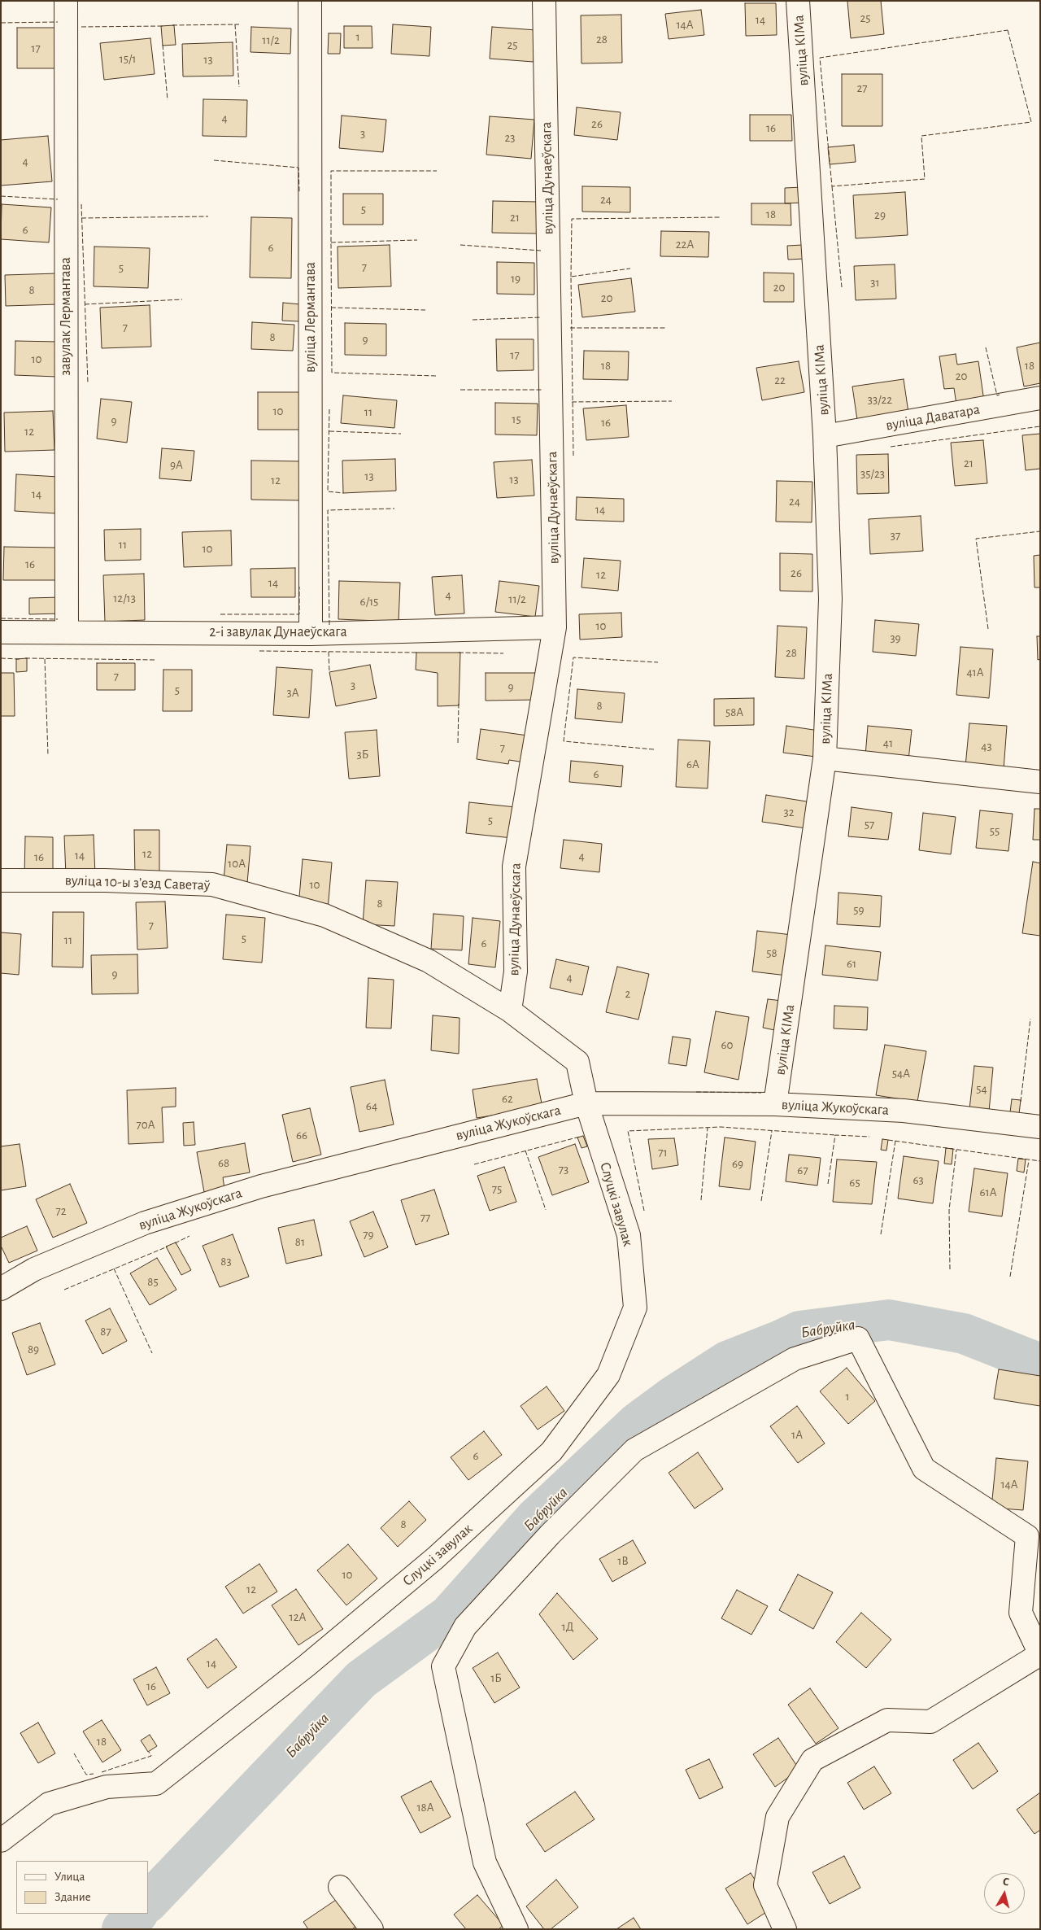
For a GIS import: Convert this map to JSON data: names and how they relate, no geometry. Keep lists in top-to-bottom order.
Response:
{
  "streets": {
    "street": [
      "вуліца КІМа",
      "вуліца Дунаеўскага",
      "завулак Лермантава",
      "вуліца Лермантава",
      "вуліца Даватара",
      "2-і завулак Дунаеўскага",
      "вуліца 10-ы зʼезд Саветаў",
      "вуліца Жукоўскага",
      "Слуцкі завулак"
    ]
  },
  "crossings": [
    ["вуліца КІМа", "вуліца Даватара"],
    ["вуліца КІМа", "вуліца Жукоўскага"],
    ["вуліца Дунаеўскага", "2-і завулак Дунаеўскага"],
    ["вуліца Дунаеўскага", "вуліца 10-ы зʼезд Саветаў"],
    ["завулак Лермантава", "2-і завулак Дунаеўскага"],
    ["вуліца Лермантава", "2-і завулак Дунаеўскага"],
    ["вуліца 10-ы зʼезд Саветаў", "вуліца Жукоўскага"],
    ["вуліца 10-ы зʼезд Саветаў", "Слуцкі завулак"],
    ["вуліца Жукоўскага", "Слуцкі завулак"]
  ],
  "water": ["Бабруйка"],
  "house_numbers": [
    "25",
    "14",
    "14А",
    "1",
    "28",
    "11/2",
    "25",
    "17",
    "15/1",
    "13",
    "27",
    "4",
    "26",
    "16",
    "3",
    "23",
    "4",
    "24",
    "5",
    "18",
    "29",
    "21",
    "6",
    "22А",
    "6",
    "7",
    "5",
    "19",
    "31",
    "20",
    "8",
    "20",
    "7",
    "8",
    "9",
    "17",
    "10",
    "18",
    "18",
    "20",
    "22",
    "33/22",
    "10",
    "11",
    "15",
    "9",
    "16",
    "12",
    "21",
    "9А",
    "35/23",
    "13",
    "13",
    "12",
    "14",
    "24",
    "14",
    "37",
    "11",
    "10",
    "16",
    "26",
    "12",
    "14",
    "4",
    "12/13",
    "11/2",
    "6/15",
    "10",
    "39",
    "28",
    "41А",
    "7",
    "3",
    "9",
    "5",
    "3А",
    "8",
    "58А",
    "41",
    "43",
    "7",
    "3Б",
    "6А",
    "6",
    "32",
    "5",
    "57",
    "55",
    "12",
    "14",
    "4",
    "16",
    "10А",
    "10",
    "8",
    "59",
    "7",
    "5",
    "11",
    "6",
    "58",
    "61",
    "9",
    "4",
    "2",
    "60",
    "54А",
    "54",
    "62",
    "64",
    "70А",
    "66",
    "71",
    "68",
    "69",
    "73",
    "67",
    "63",
    "65",
    "75",
    "61А",
    "72",
    "77",
    "79",
    "81",
    "83",
    "85",
    "87",
    "89",
    "1",
    "1А",
    "6",
    "14А",
    "8",
    "1В",
    "10",
    "12",
    "12А",
    "1Д",
    "14",
    "1Б",
    "16",
    "18",
    "18А"
  ],
  "legend": ["Улица", "Здание"],
  "north": "top"
}
